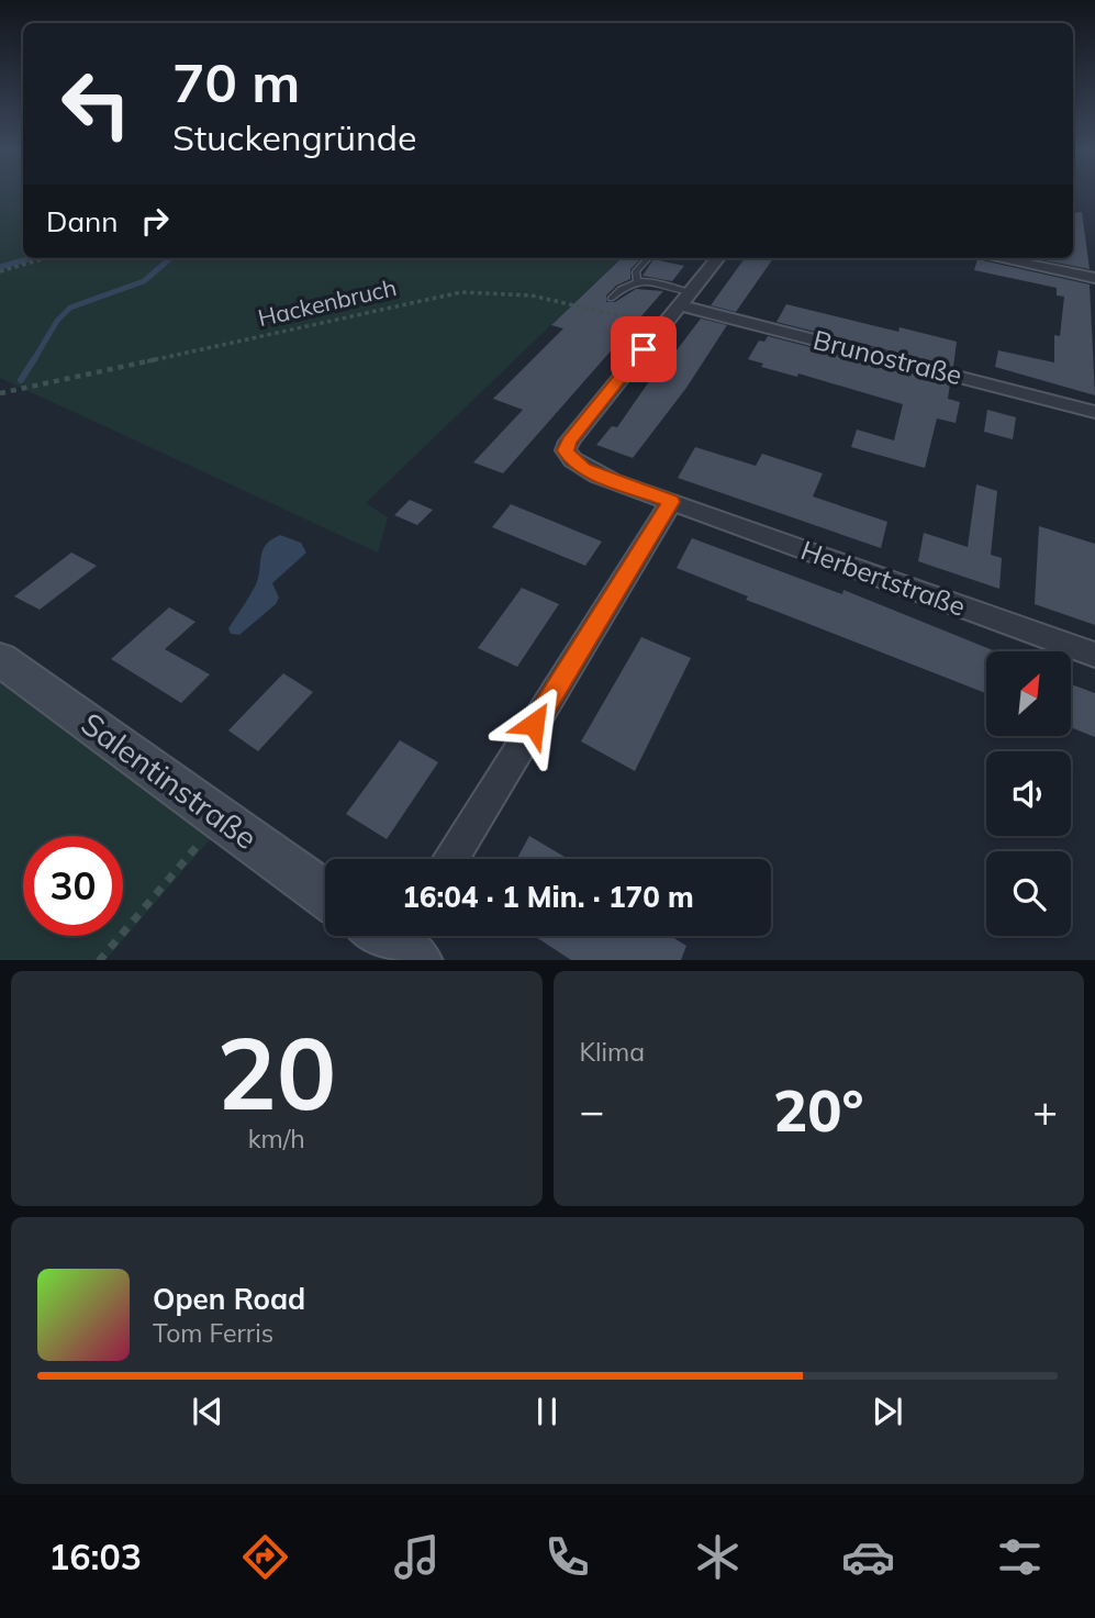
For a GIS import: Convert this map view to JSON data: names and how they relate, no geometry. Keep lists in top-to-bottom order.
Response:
{
  "streets": {
    "street": ["Brunostraße", "Herbertstraße", "Salentinstraße"],
    "path": ["Hackenbruch"]
  },
  "crossings": [
    ["Hackenbruch", "Herbertstraße"]
  ],
  "north": "top right",
  "page": {
    "turn": ["70 m", "Stuckengründe"],
    "then": "Dann",
    "limit": "30",
    "trip": "16:04 · 1 Min. · 170 m",
    "tile": [
      ["20", "km/h"],
      "Klima"
    ],
    "heat": ["−", "20°", "+"],
    "song": ["Open Road", "Tom Ferris"],
    "tabs": "16:03"
  }
}
